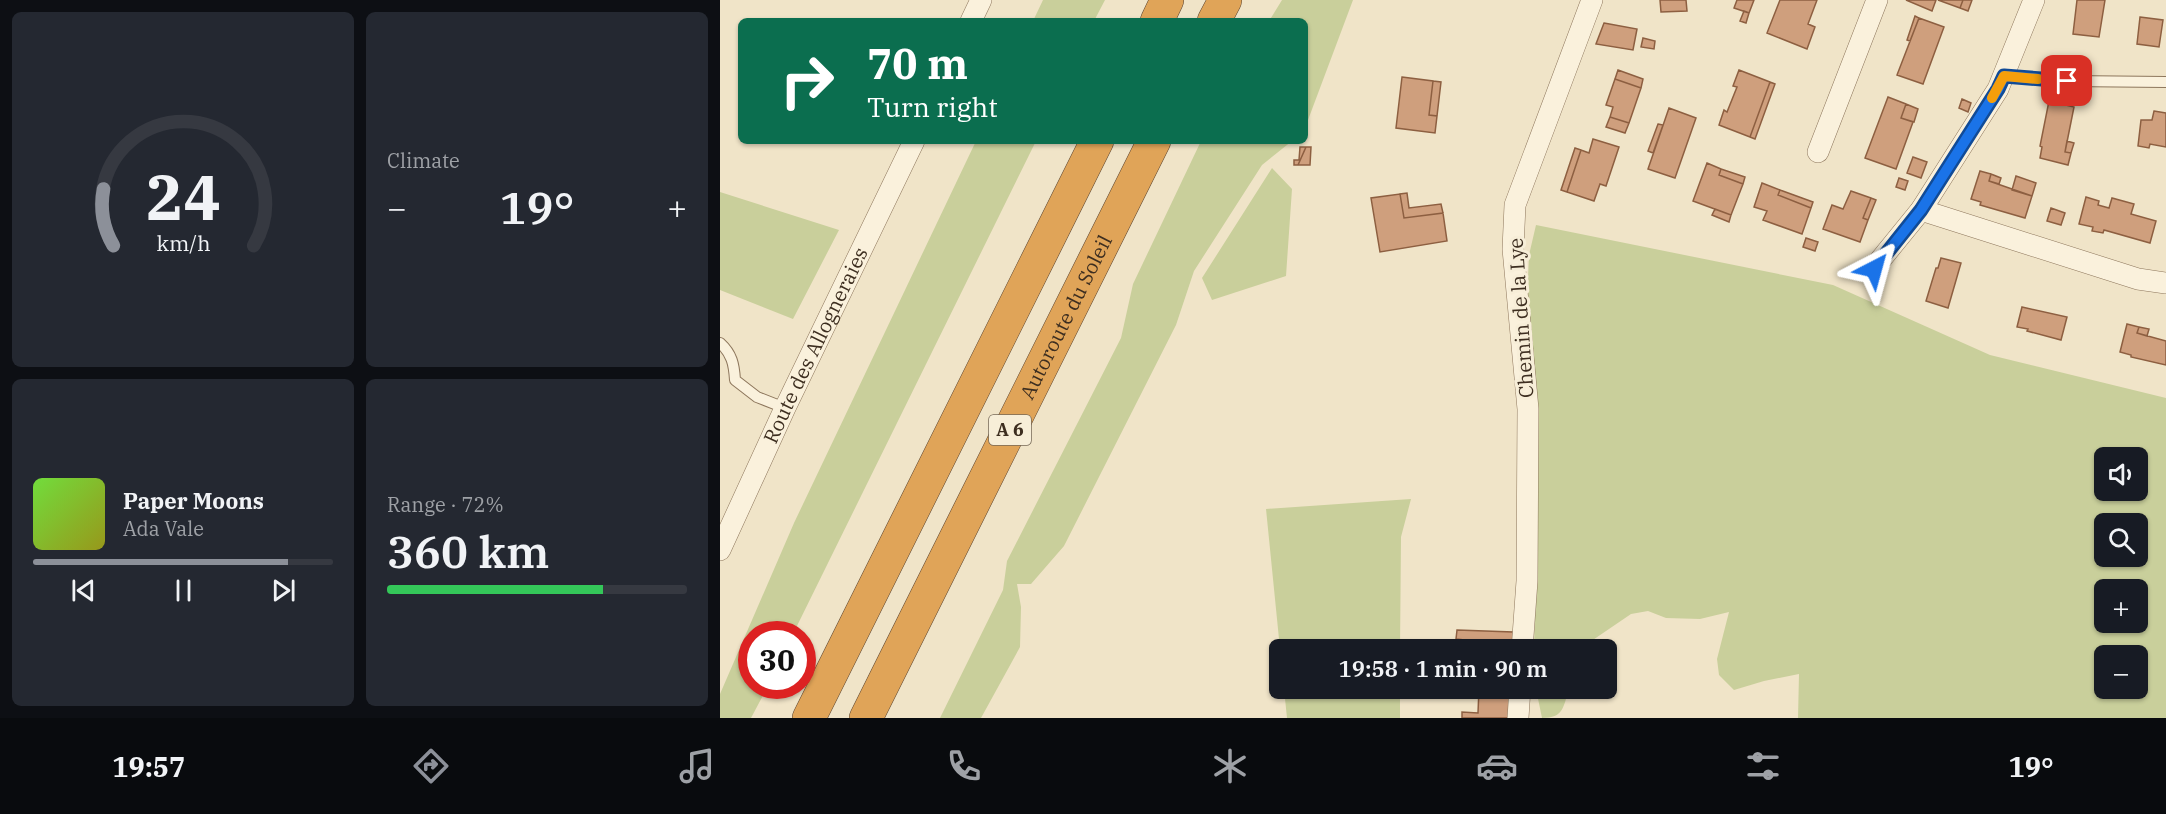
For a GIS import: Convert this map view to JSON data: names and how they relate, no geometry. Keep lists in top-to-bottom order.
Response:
{
  "streets": {
    "highway": ["Autoroute du Soleil", "A 6"],
    "street": ["Chemin de la Lye", "Route des Allogneraies"]
  },
  "page": {
    "tile": [
      "Climate",
      ["Range · 72%", "360 km"]
    ],
    "turn": ["70 m", "Turn right"],
    "heat": ["−", "19°", "+"],
    "map_buttons": ["+", "−"],
    "song": ["Paper Moons", "Ada Vale"],
    "limit": "30",
    "trip": "19:58 · 1 min · 90 m",
    "tabs": ["19:57", "19°"],
    "gauge": ["24", "km/h"]
  }
}
